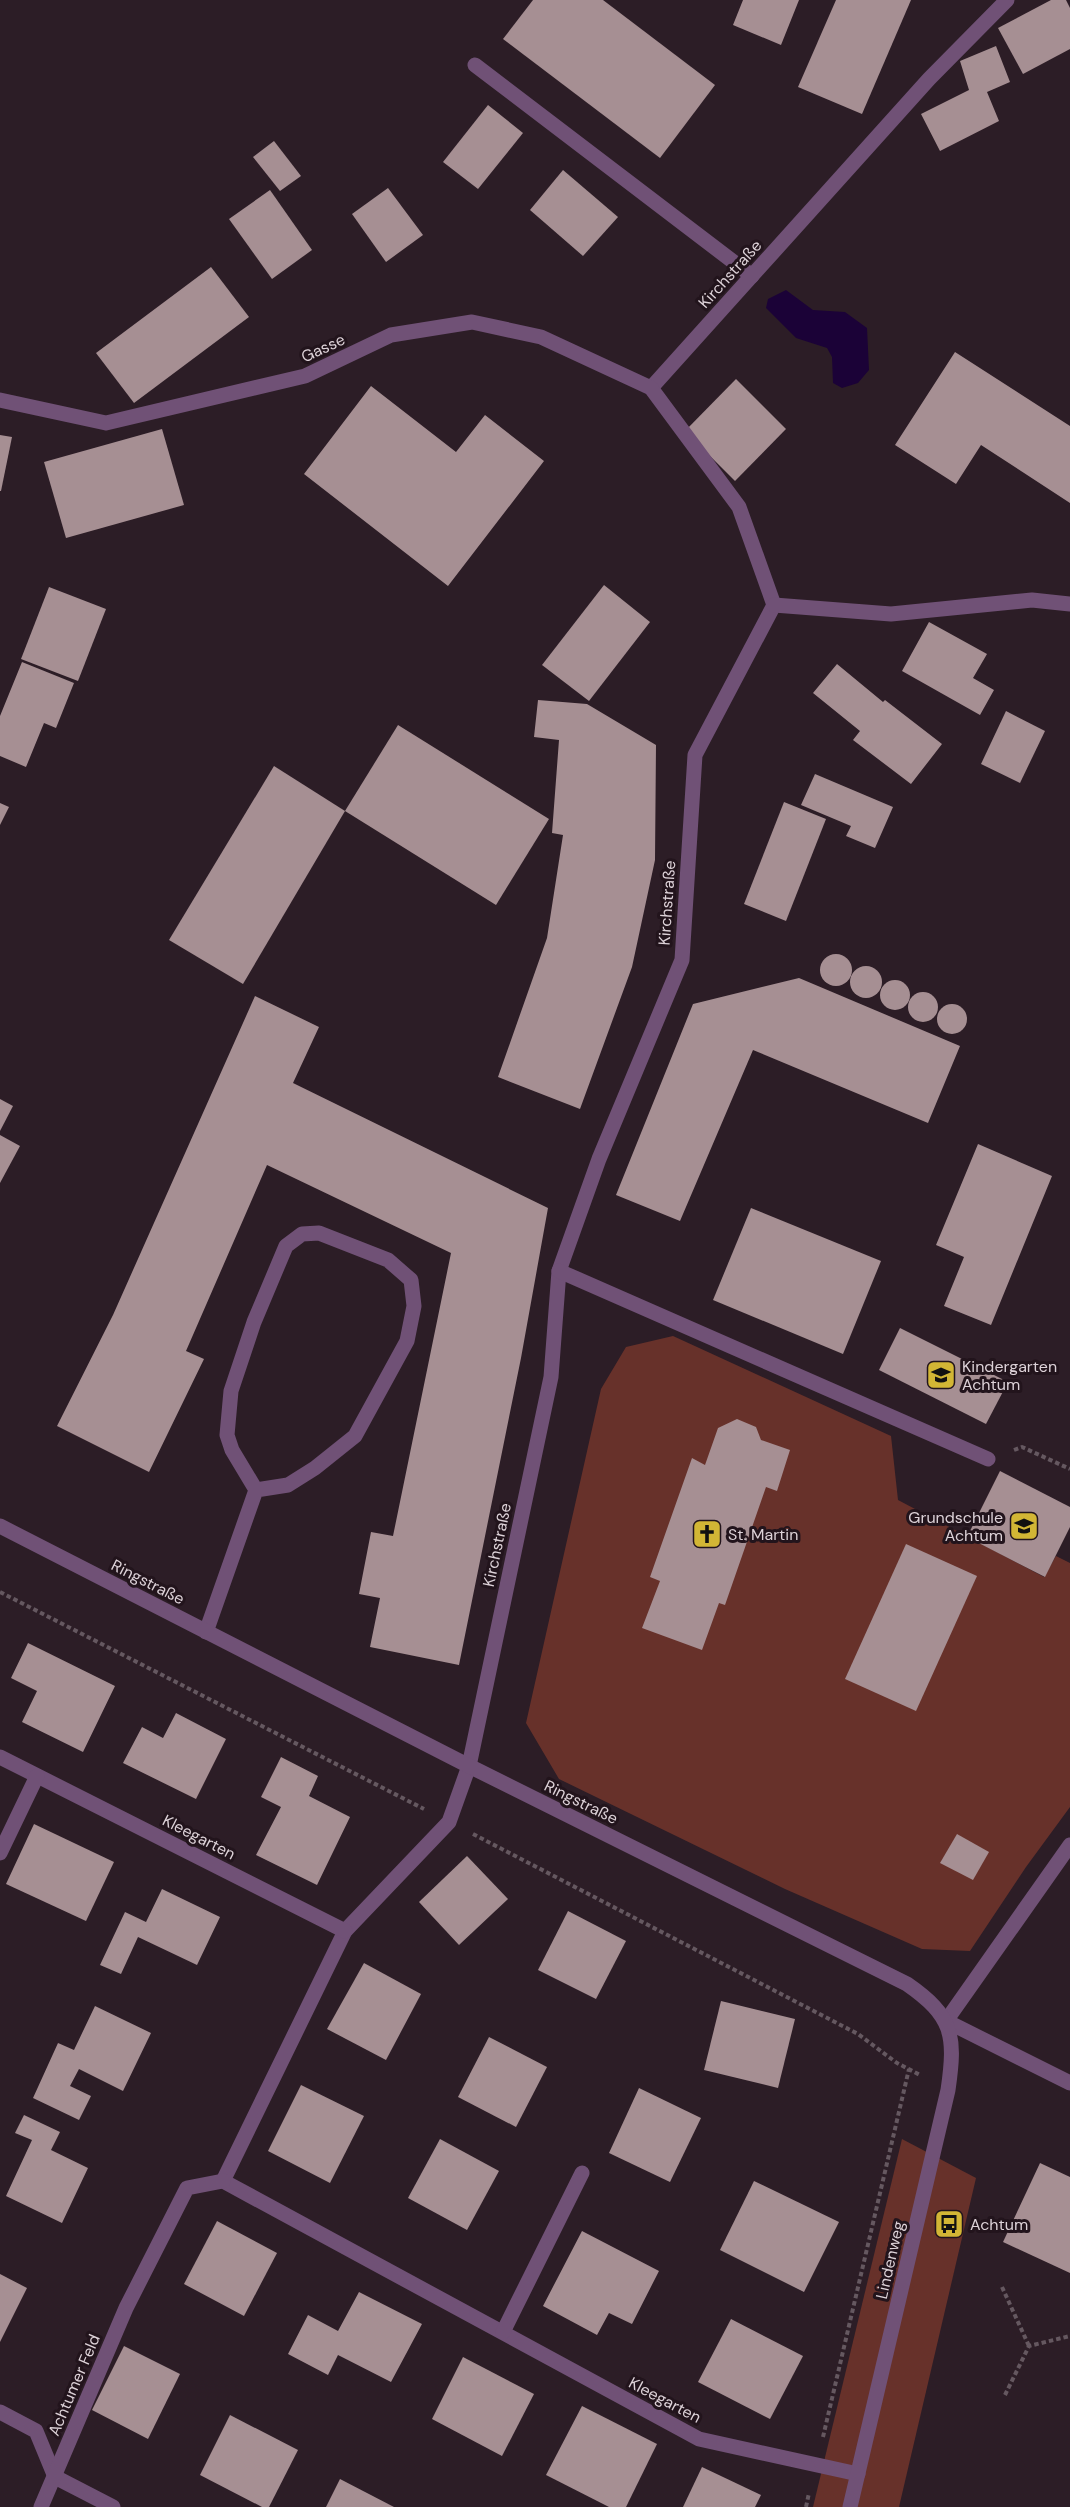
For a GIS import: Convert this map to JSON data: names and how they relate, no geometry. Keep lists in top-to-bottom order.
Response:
{
  "streets": {
    "street": [
      "Kirchstraße",
      "Gasse",
      "Ringstraße",
      "Kleegarten",
      "Lindenweg",
      "Achtumer Feld"
    ]
  },
  "crossings": [
    ["Kirchstraße", "Gasse"],
    ["Kirchstraße", "Ringstraße"],
    ["Kirchstraße", "Kleegarten"],
    ["Ringstraße", "Lindenweg"],
    ["Kleegarten", "Lindenweg"],
    ["Kleegarten", "Achtumer Feld"]
  ],
  "places": {
    "school or university": ["Kindergarten Achtum", "Grundschule Achtum"],
    "church": ["St. Martin"],
    "bus stop": ["Achtum"]
  }
}
